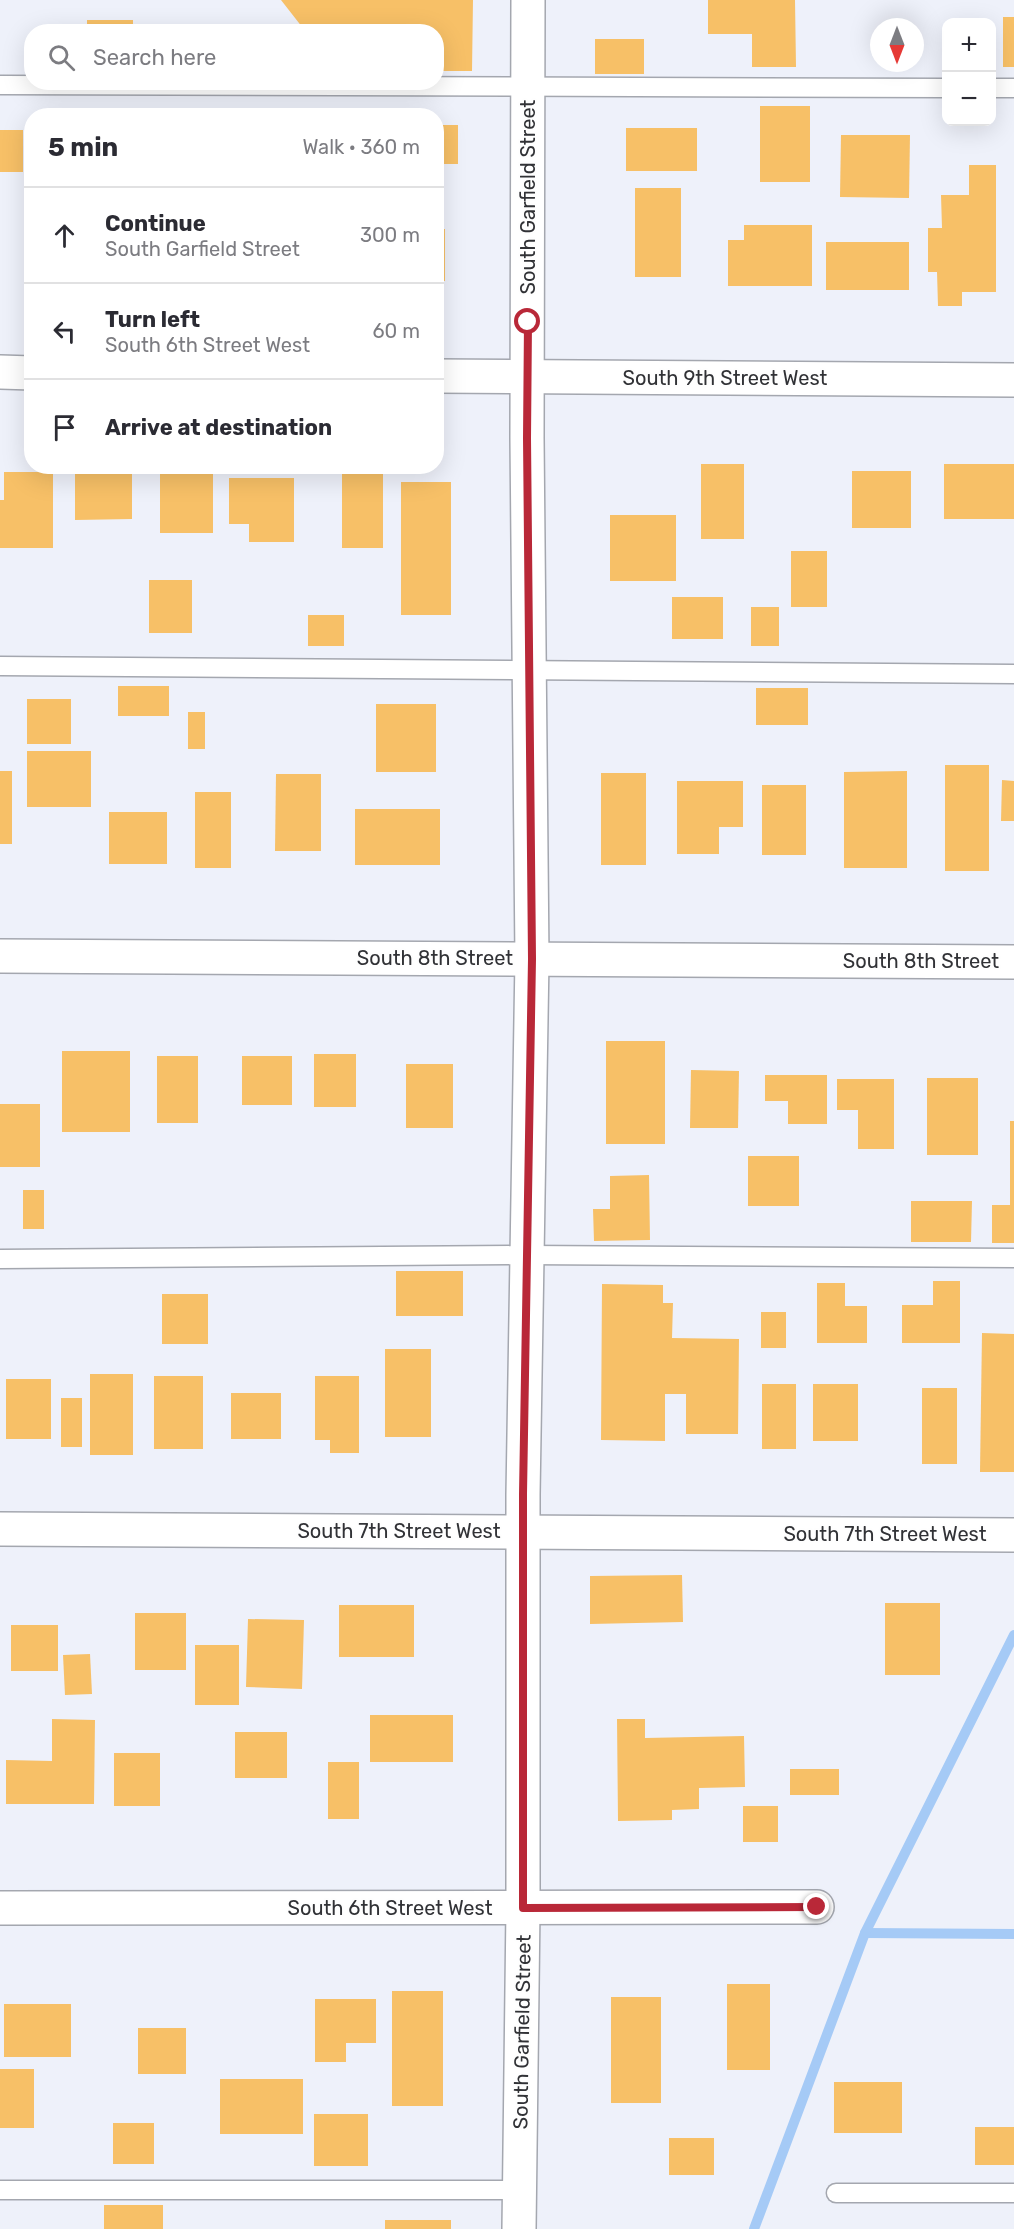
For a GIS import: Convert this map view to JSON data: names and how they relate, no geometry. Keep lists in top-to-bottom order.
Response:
{
  "streets": {
    "street": [
      "South Garfield Street",
      "South 9th Street West",
      "South 8th Street",
      "South 7th Street West",
      "South 6th Street West"
    ]
  },
  "crossings": [
    ["South Garfield Street", "South 9th Street West"],
    ["South Garfield Street", "South 8th Street"],
    ["South Garfield Street", "South 7th Street West"],
    ["South Garfield Street", "South 6th Street West"]
  ],
  "north": "bottom",
  "page": {
    "map_buttons": ["+", "−"],
    "search": "Search here",
    "heading": ["5 min", "Walk · 360 m"],
    "list": [
      ["Continue", "South Garfield Street", "300 m"],
      ["Turn left", "South 6th Street West", "60 m"],
      "Arrive at destination"
    ]
  }
}
